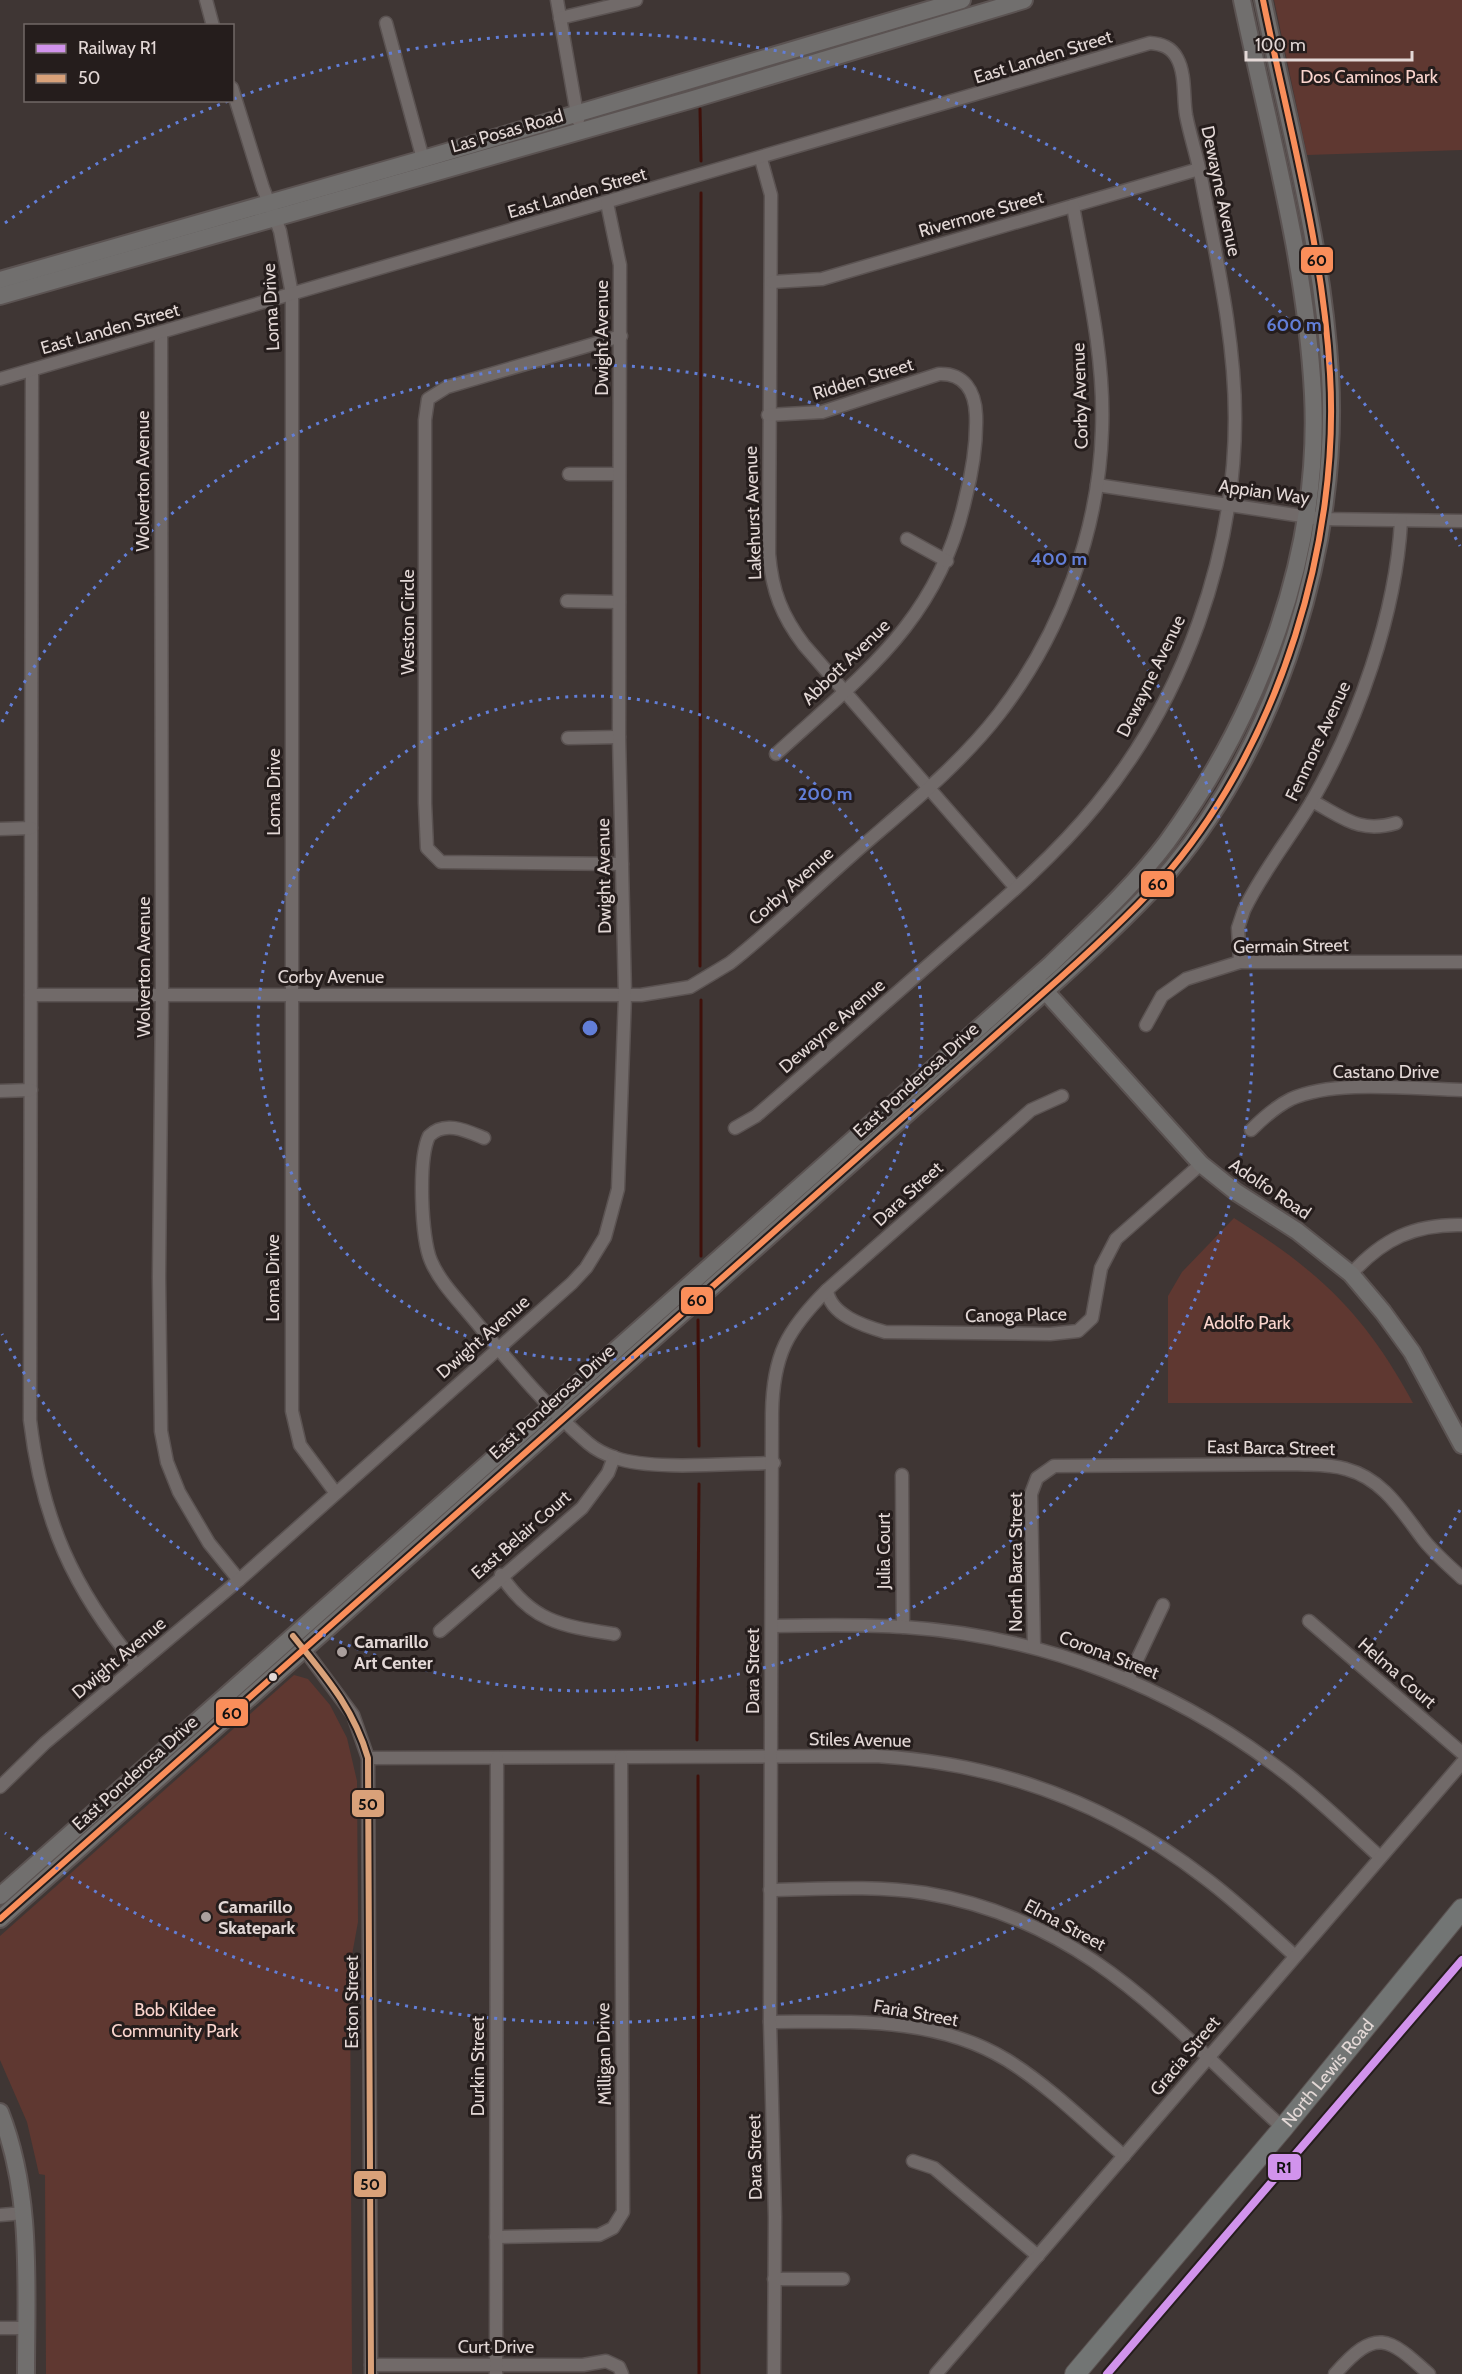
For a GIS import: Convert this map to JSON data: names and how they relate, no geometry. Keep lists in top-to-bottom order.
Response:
{
  "streets": {
    "main road": [
      "Las Posas Road",
      "East Ponderosa Drive",
      "Adolfo Road",
      "North Lewis Road"
    ],
    "street": [
      "East Landen Street",
      "Dewayne Avenue",
      "Rivermore Street",
      "Loma Drive",
      "Dwight Avenue",
      "Ridden Street",
      "Corby Avenue",
      "Wolverton Avenue",
      "Appian Way",
      "Lakehurst Avenue",
      "Weston Circle",
      "Abbott Avenue",
      "Fenmore Avenue",
      "Germain Street",
      "Castano Drive",
      "Dara Street",
      "Canoga Place",
      "East Barca Street",
      "East Belair Court",
      "Julia Court",
      "North Barca Street",
      "Corona Street",
      "Helma Court",
      "Stiles Avenue",
      "Elma Street",
      "Eston Street",
      "Faria Street",
      "Milligan Drive",
      "Gracia Street",
      "Durkin Street",
      "Curt Drive"
    ]
  },
  "crossings": [
    ["East Landen Street", "Dewayne Avenue"],
    ["East Landen Street", "Loma Drive"],
    ["East Landen Street", "Dwight Avenue"],
    ["East Landen Street", "Wolverton Avenue"],
    ["East Landen Street", "Lakehurst Avenue"],
    ["Las Posas Road", "Loma Drive"],
    ["Dewayne Avenue", "Rivermore Street"],
    ["Dewayne Avenue", "Appian Way"],
    ["Dewayne Avenue", "Lakehurst Avenue"],
    ["Rivermore Street", "Corby Avenue"],
    ["Rivermore Street", "Lakehurst Avenue"],
    ["Loma Drive", "Dwight Avenue"],
    ["Loma Drive", "Corby Avenue"],
    ["Dwight Avenue", "Corby Avenue"],
    ["Dwight Avenue", "Wolverton Avenue"],
    ["Dwight Avenue", "Weston Circle"],
    ["Ridden Street", "Lakehurst Avenue"],
    ["Ridden Street", "Abbott Avenue"],
    ["Corby Avenue", "Wolverton Avenue"],
    ["Corby Avenue", "Appian Way"],
    ["Corby Avenue", "Lakehurst Avenue"],
    ["Appian Way", "Fenmore Avenue"],
    ["Appian Way", "East Ponderosa Drive"],
    ["Lakehurst Avenue", "Abbott Avenue"],
    ["Fenmore Avenue", "Germain Street"],
    ["East Ponderosa Drive", "Adolfo Road"],
    ["East Ponderosa Drive", "Eston Street"],
    ["Adolfo Road", "Canoga Place"],
    ["Dara Street", "Canoga Place"],
    ["Dara Street", "Corona Street"],
    ["Dara Street", "Stiles Avenue"],
    ["Dara Street", "Elma Street"],
    ["Dara Street", "Faria Street"],
    ["East Barca Street", "North Barca Street"],
    ["Julia Court", "Corona Street"],
    ["North Barca Street", "Corona Street"],
    ["Corona Street", "Gracia Street"],
    ["Stiles Avenue", "Eston Street"],
    ["Stiles Avenue", "Milligan Drive"],
    ["Stiles Avenue", "Gracia Street"],
    ["Stiles Avenue", "Durkin Street"],
    ["Elma Street", "Gracia Street"],
    ["Elma Street", "North Lewis Road"],
    ["Eston Street", "Curt Drive"],
    ["Faria Street", "Gracia Street"],
    ["Milligan Drive", "Durkin Street"],
    ["Durkin Street", "Curt Drive"]
  ],
  "parks": ["Dos Caminos Park", "Adolfo Park", "Bob Kildee Community Park"],
  "places": ["Camarillo Art Center", "Camarillo Skatepark"],
  "lines": ["transit line 60", "transit line 50", "rail line R1"],
  "legend": ["Railway R1", "50"],
  "scale_bar": "100 m",
  "rings": ["600 m", "400 m", "200 m"]
}
